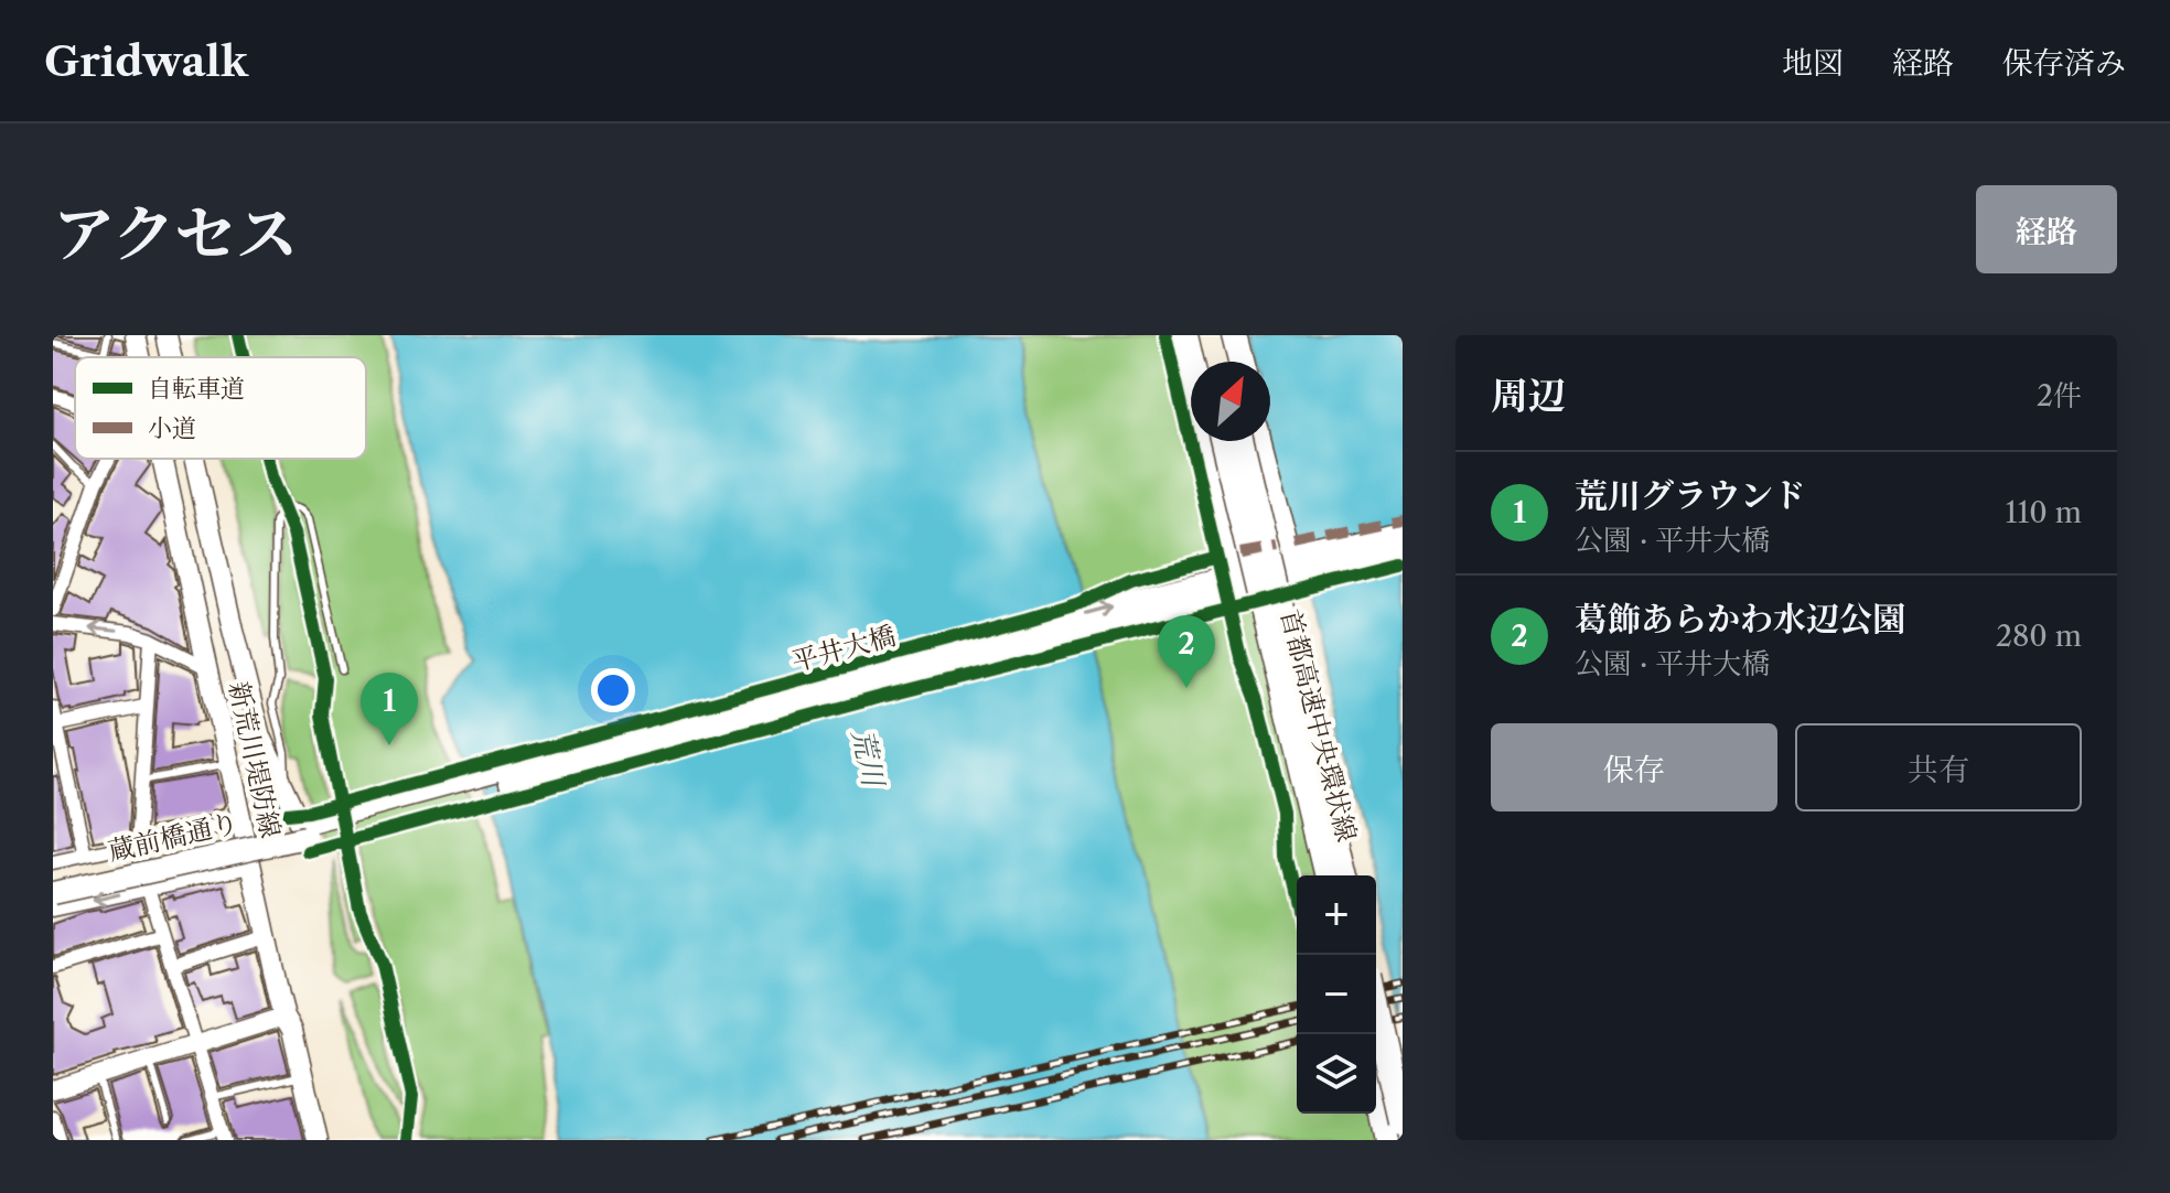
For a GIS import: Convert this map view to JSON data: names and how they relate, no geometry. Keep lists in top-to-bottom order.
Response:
{
  "streets": {
    "highway": ["首都高速中央環状線"],
    "main road": ["平井大橋", "新荒川堤防線", "蔵前橋通り"]
  },
  "crossings": [
    ["平井大橋", "新荒川堤防線"],
    ["平井大橋", "蔵前橋通り"],
    ["新荒川堤防線", "蔵前橋通り"]
  ],
  "water": ["荒川"],
  "legend": ["自転車道", "小道"],
  "north": "top right",
  "page": {
    "header": "Gridwalk",
    "nav": ["地図", "経路", "保存済み"],
    "title": "アクセス",
    "buttons": [
      "経路",
      ["保存", "共有"]
    ],
    "heading": ["周辺", "2件"],
    "list": [
      {
        "mark": "1",
        "name": "荒川グラウンド",
        "note": "公園 · 平井大橋",
        "value": "110 m"
      },
      {
        "mark": "2",
        "name": "葛飾あらかわ水辺公園",
        "note": "公園 · 平井大橋",
        "value": "280 m"
      }
    ],
    "pins": ["2", "1"],
    "map_buttons": ["+", "−"]
  }
}
